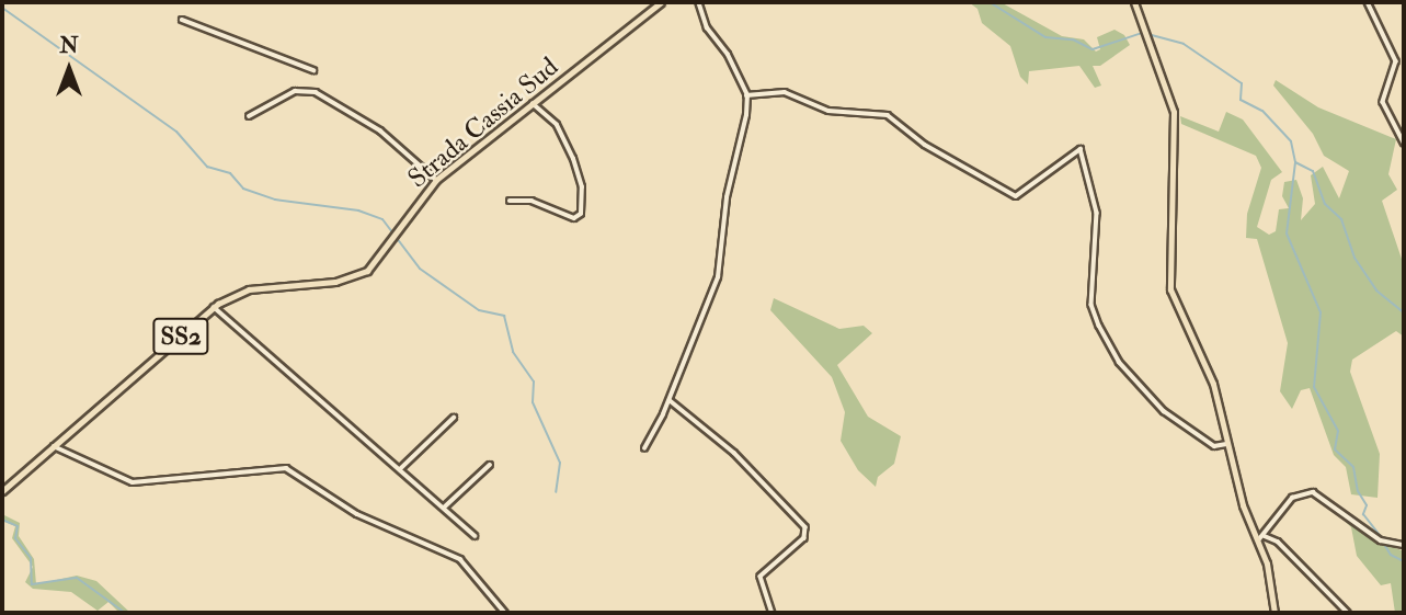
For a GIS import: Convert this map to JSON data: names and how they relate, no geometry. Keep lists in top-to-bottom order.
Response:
{
  "streets": {
    "main road": ["Strada Cassia Sud", "SS2"]
  },
  "north": "top"
}
